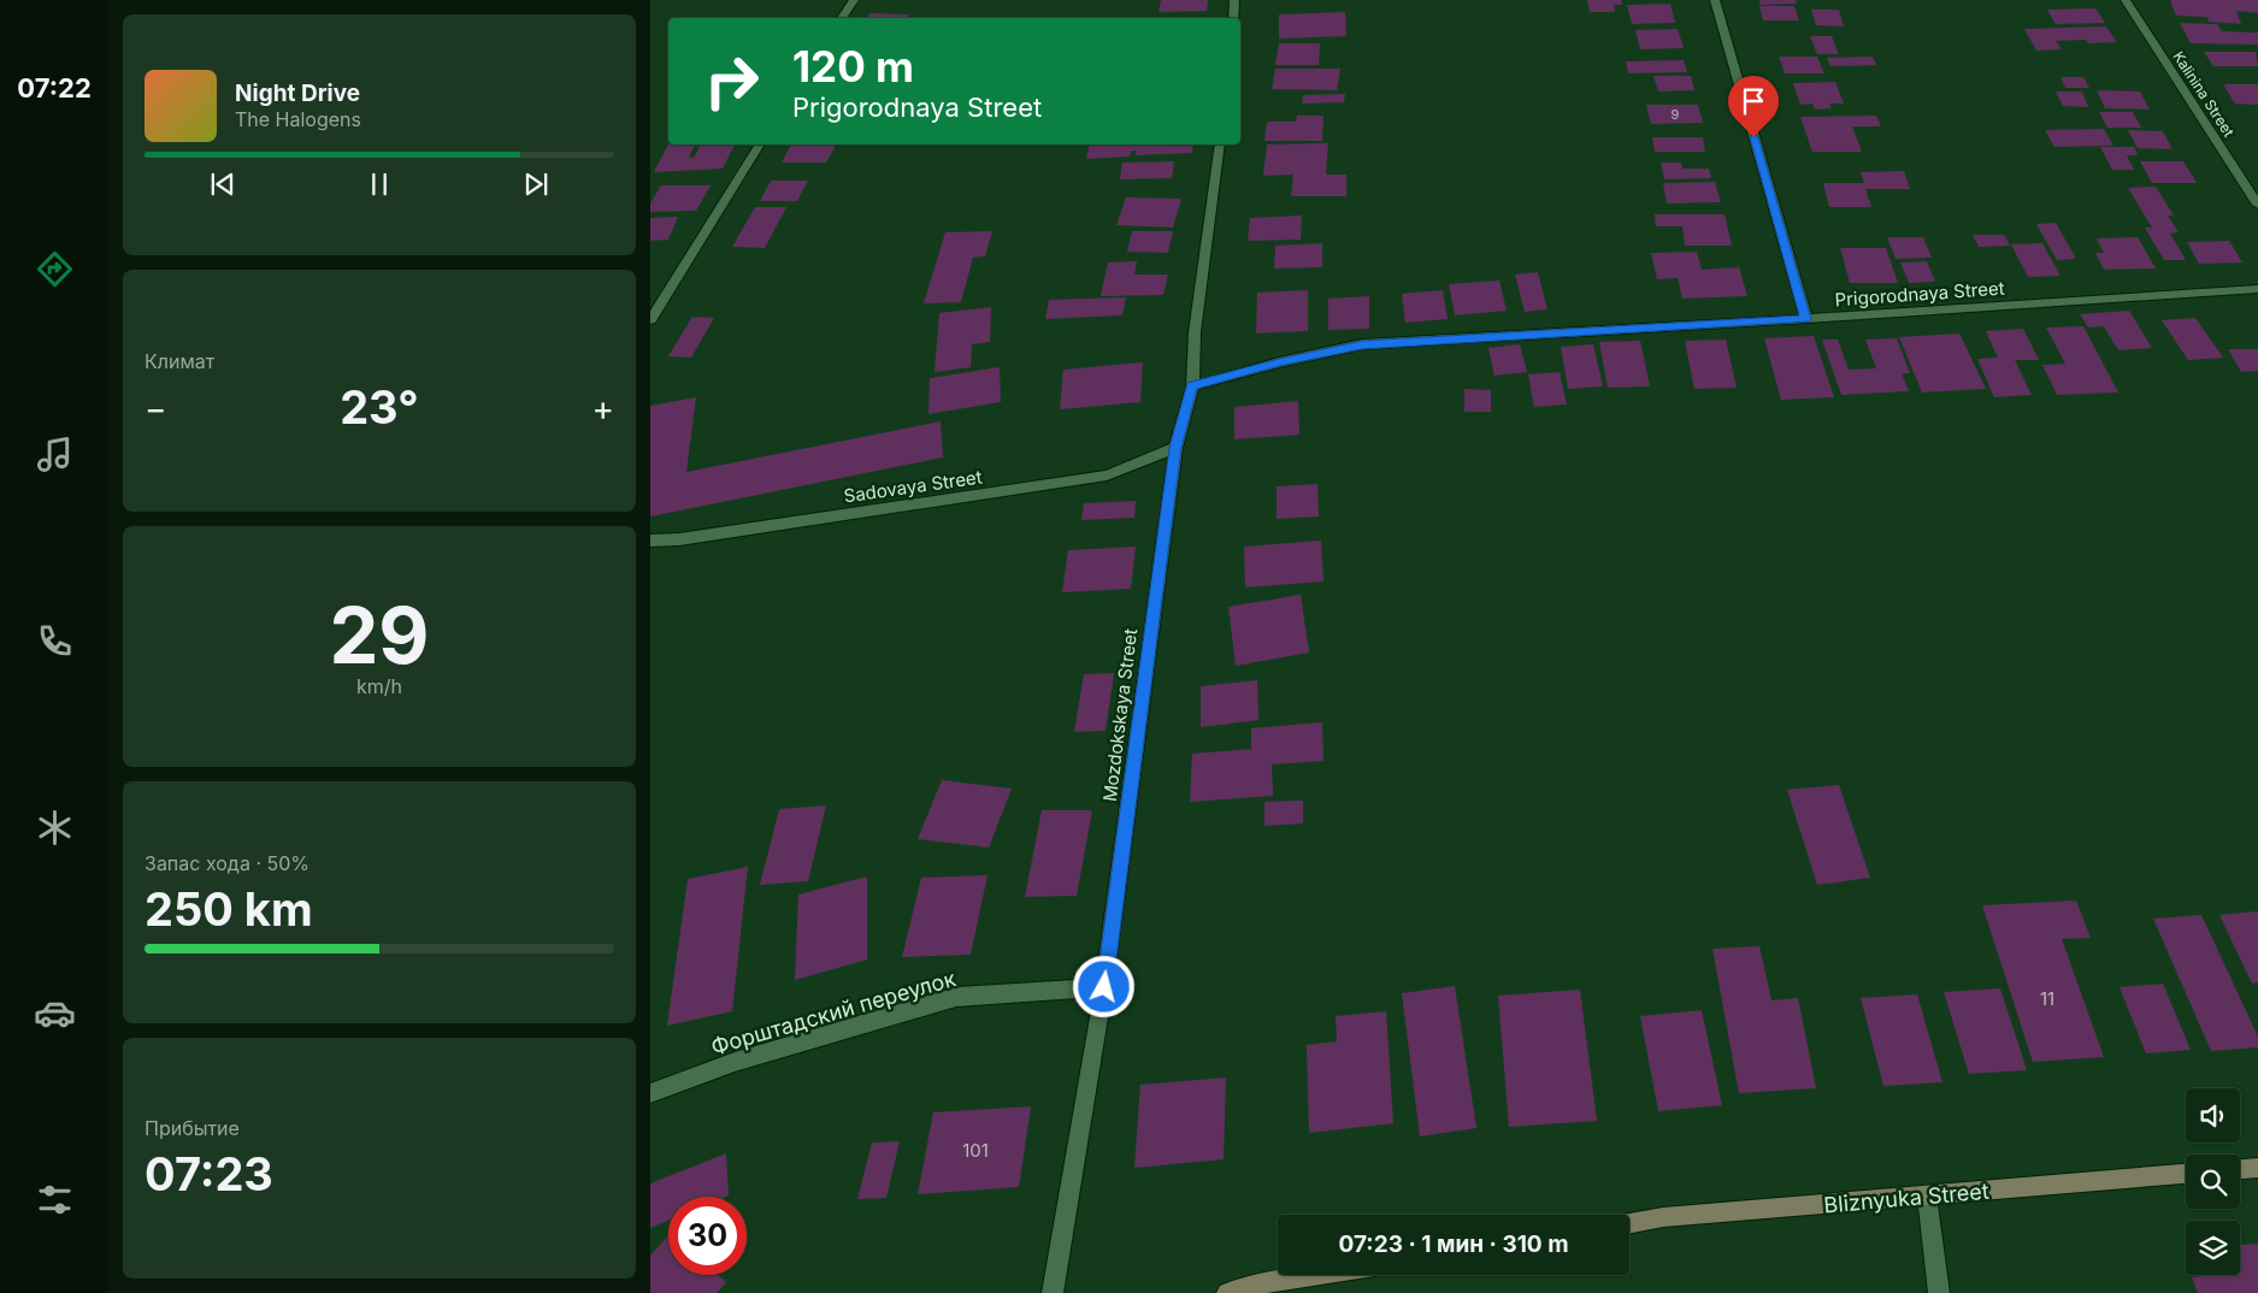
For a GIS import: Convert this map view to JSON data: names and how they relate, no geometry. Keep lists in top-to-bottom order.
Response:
{
  "streets": {
    "street": [
      "Kalinina Street",
      "Prigorodnaya Street",
      "Sadovaya Street",
      "Mozdokskaya Street",
      "Форштадский переулок",
      "Bliznyuka Street"
    ]
  },
  "crossings": [
    ["Prigorodnaya Street", "Mozdokskaya Street"],
    ["Sadovaya Street", "Mozdokskaya Street"],
    ["Mozdokskaya Street", "Форштадский переулок"]
  ],
  "house_numbers": ["9", "11", "101"],
  "page": {
    "tabs": "07:22",
    "turn": ["120 m", "Prigorodnaya Street"],
    "song": ["Night Drive", "The Halogens"],
    "tile": [
      "Климат",
      ["29", "km/h"],
      ["Запас хода · 50%", "250 km"],
      ["Прибытие", "07:23"]
    ],
    "heat": ["−", "23°", "+"],
    "limit": "30",
    "trip": "07:23 · 1 мин · 310 m"
  }
}
